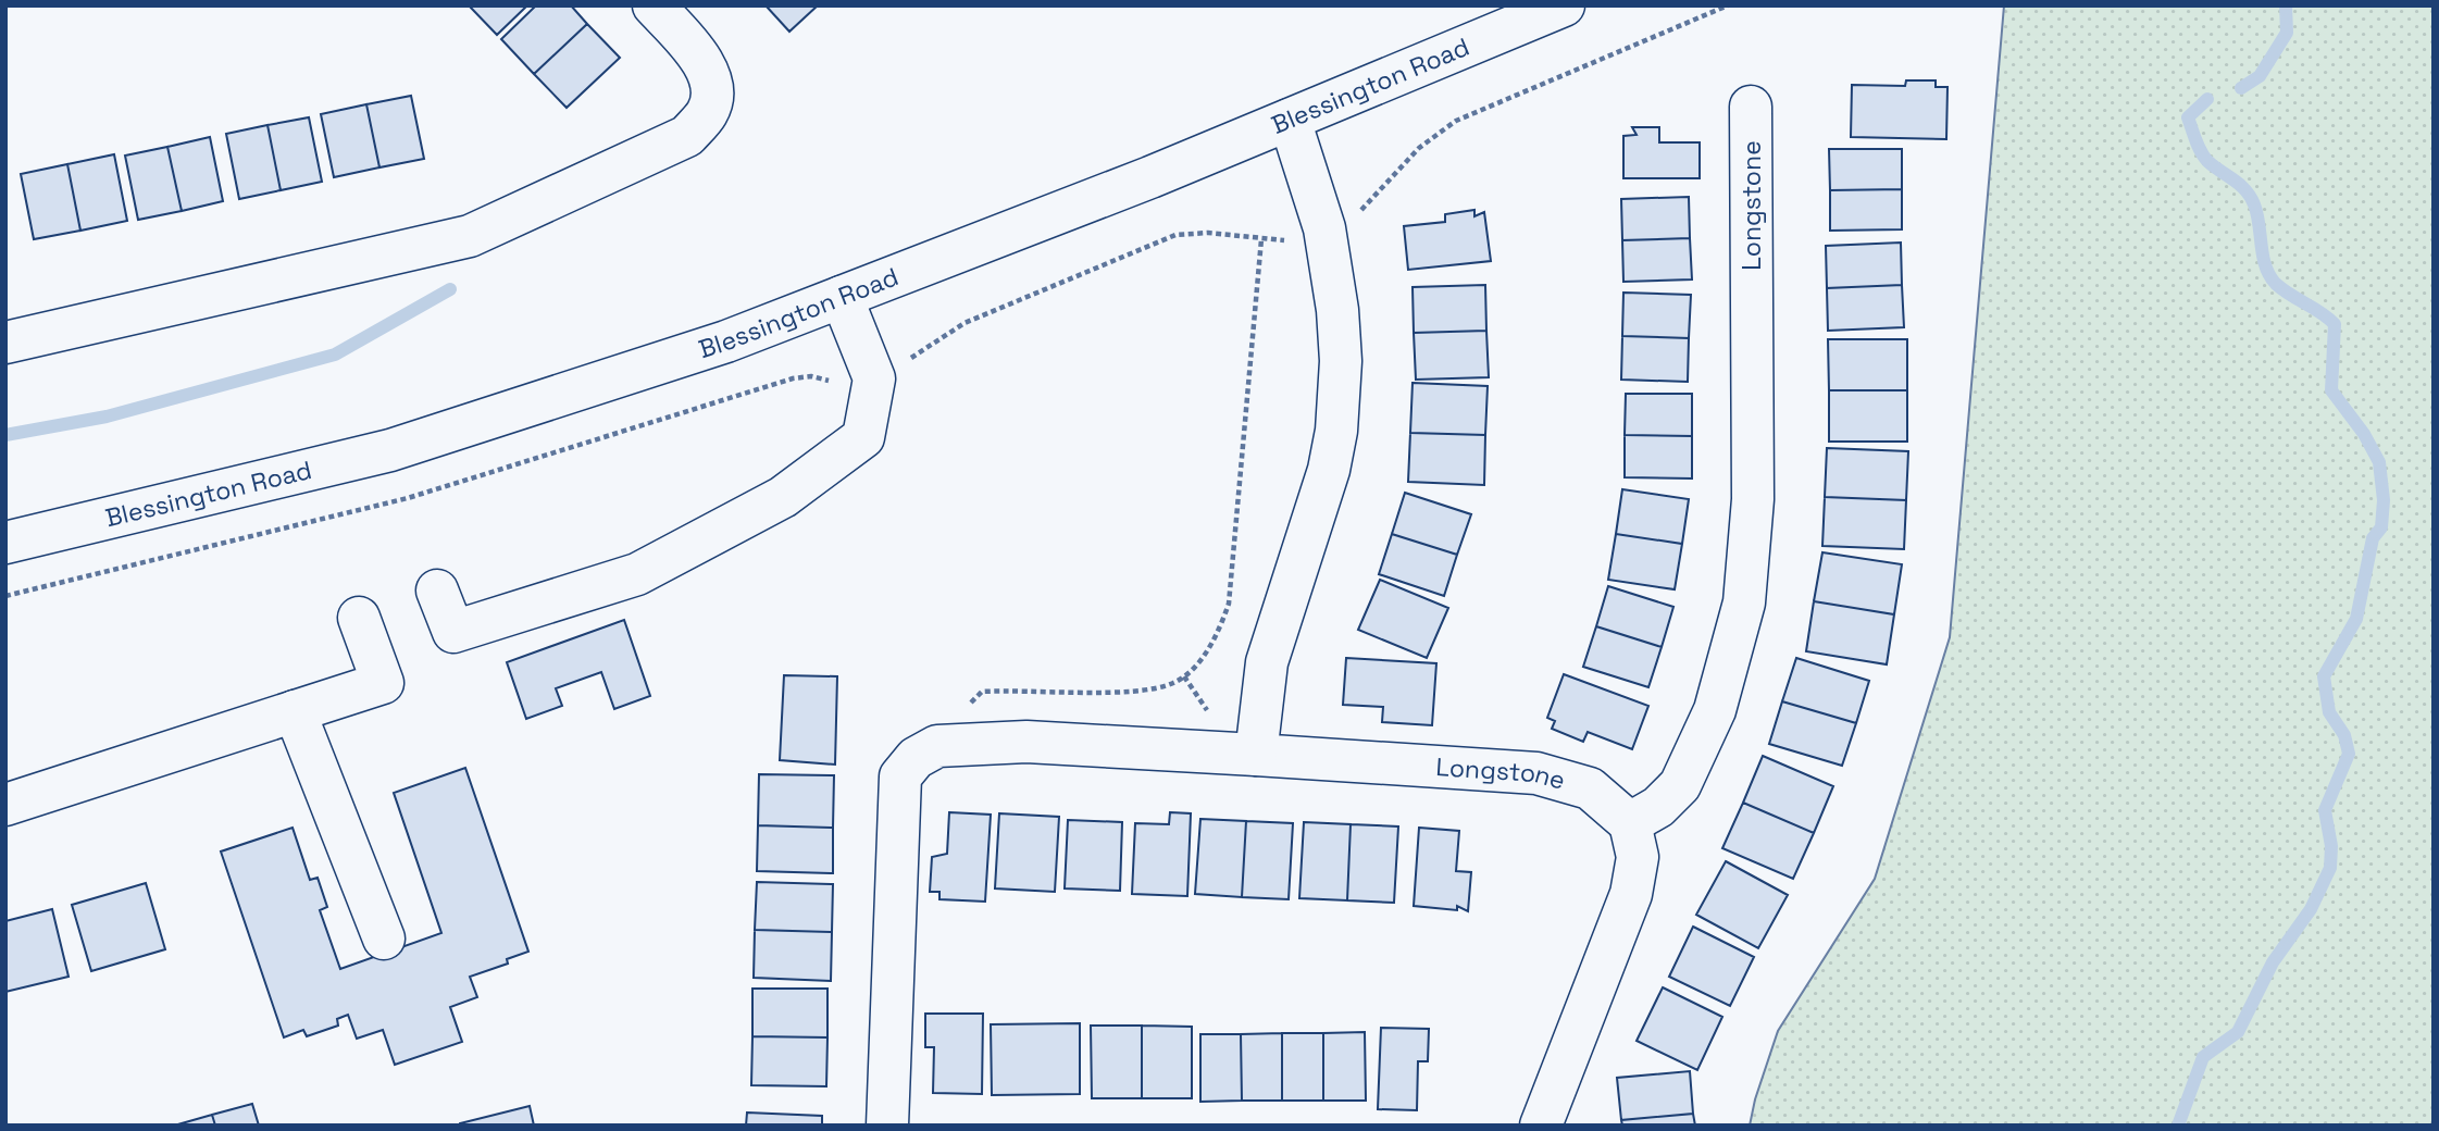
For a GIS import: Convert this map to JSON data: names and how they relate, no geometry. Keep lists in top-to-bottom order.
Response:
{
  "streets": {
    "street": ["Blessington Road", "Longstone"]
  }
}
